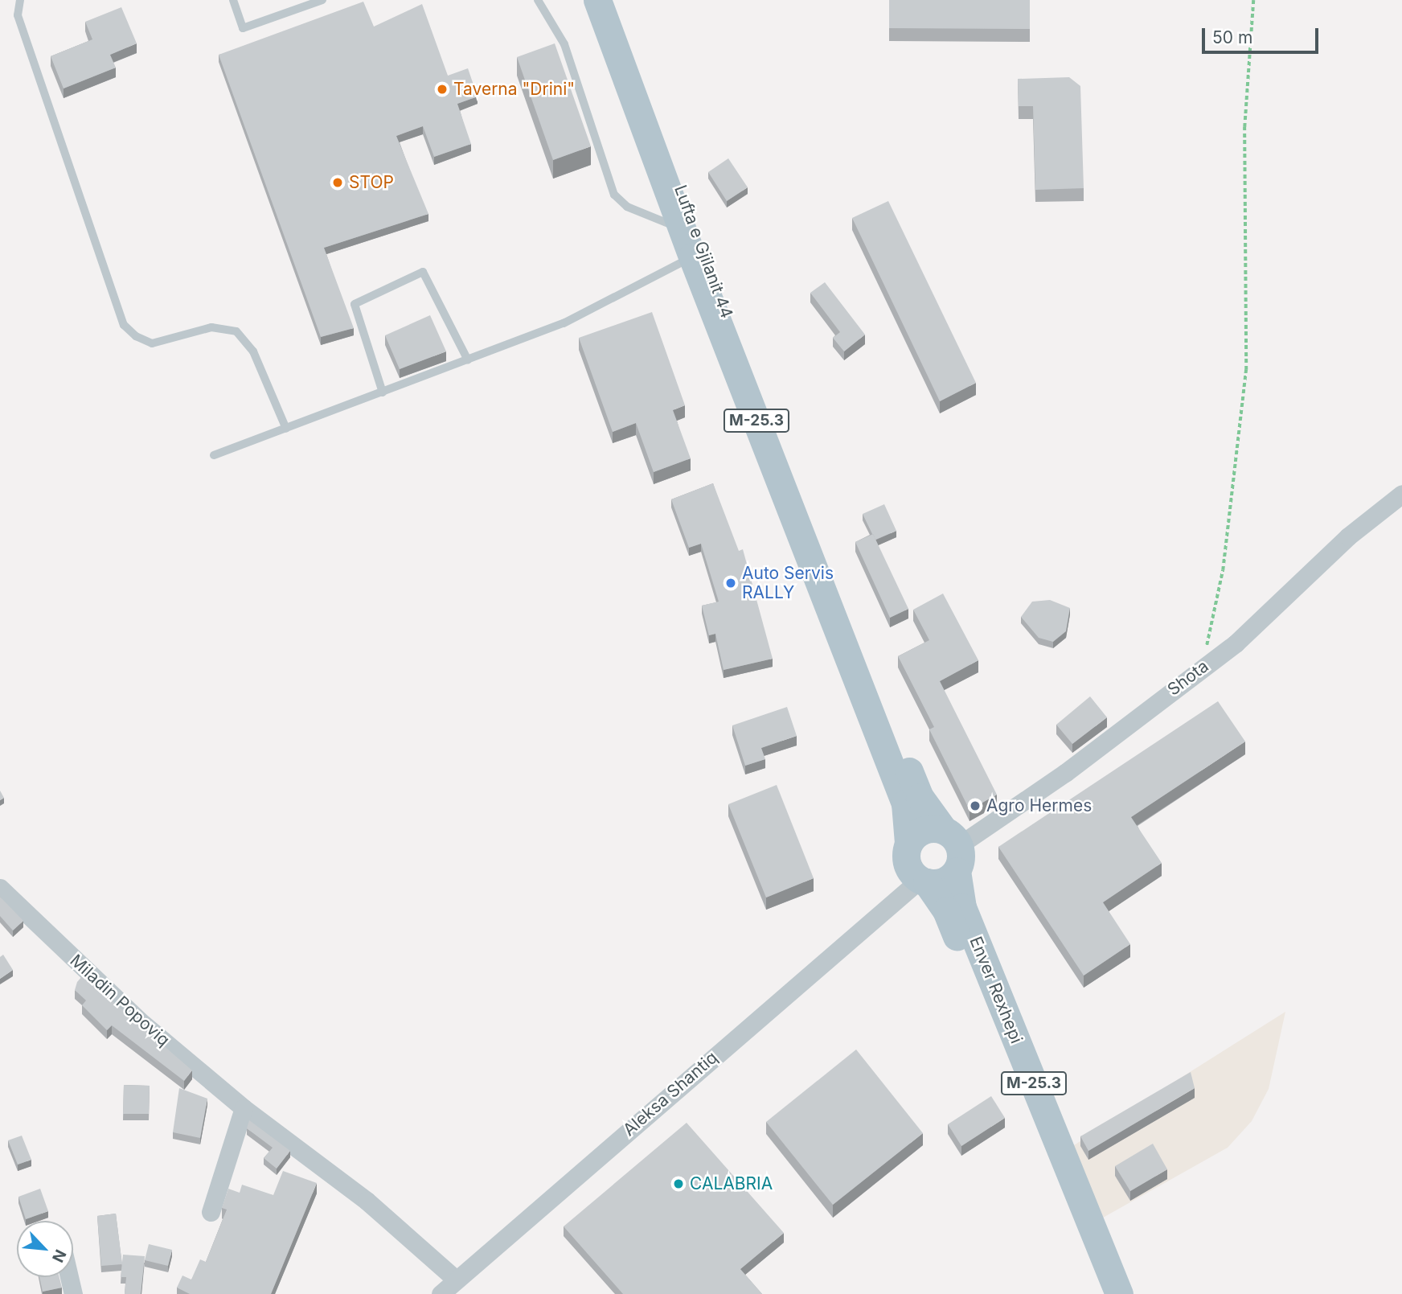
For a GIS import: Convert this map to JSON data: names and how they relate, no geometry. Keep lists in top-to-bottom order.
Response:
{
  "streets": {
    "main road": ["Lufta e Gjilanit 44", "M-25.3", "Enver Rexhepi"],
    "street": ["Shota", "Miladin Popoviq", "Aleksa Shantiq"]
  },
  "crossings": [
    ["Lufta e Gjilanit 44", "M-25.3"],
    ["Lufta e Gjilanit 44", "Shota"],
    ["Lufta e Gjilanit 44", "Enver Rexhepi"],
    ["Lufta e Gjilanit 44", "Aleksa Shantiq"],
    ["M-25.3", "Shota"],
    ["M-25.3", "Enver Rexhepi"],
    ["M-25.3", "Aleksa Shantiq"],
    ["Shota", "Enver Rexhepi"],
    ["Shota", "Aleksa Shantiq"],
    ["Enver Rexhepi", "Aleksa Shantiq"],
    ["Miladin Popoviq", "Aleksa Shantiq"]
  ],
  "places": [
    "Taverna \"Drini\"",
    "STOP",
    "Auto Servis RALLY",
    "Agro Hermes",
    "CALABRIA"
  ],
  "scale_bar": "50 m",
  "north": "bottom right"
}
